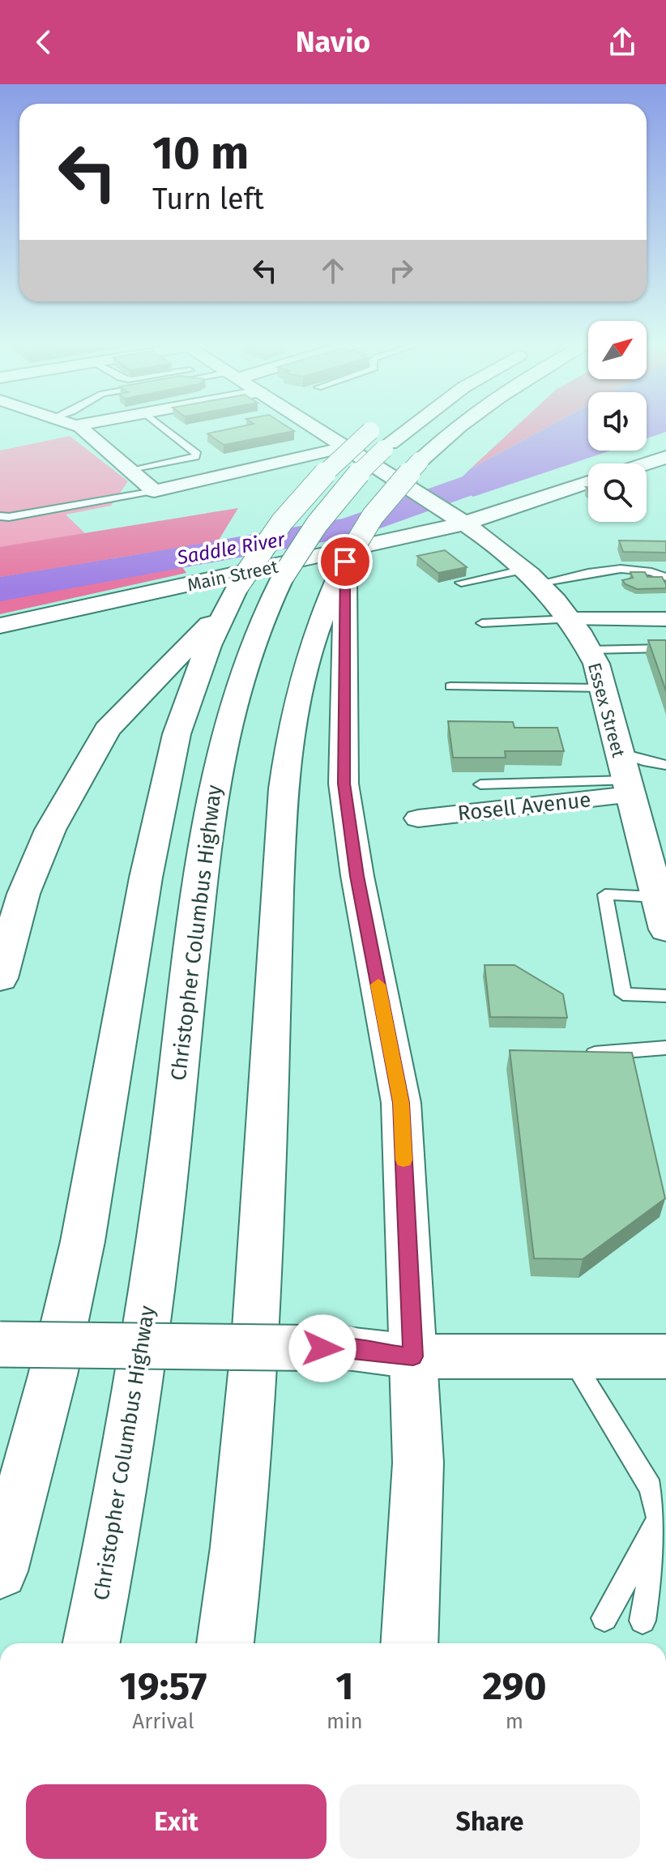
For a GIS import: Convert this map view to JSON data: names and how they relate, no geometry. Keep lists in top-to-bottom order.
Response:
{
  "streets": {
    "main road": ["Main Street", "Essex Street", "Christopher Columbus Highway"],
    "street": ["Rosell Avenue"]
  },
  "crossings": [
    ["Main Street", "Essex Street"],
    ["Essex Street", "Rosell Avenue"]
  ],
  "water": ["Saddle River"],
  "north": "top right",
  "page": {
    "header": "Navio",
    "turn": ["10 m", "Turn left"],
    "eta": [
      "19:57",
      "Arrival",
      "1",
      "min",
      "290",
      "m"
    ],
    "buttons": ["Exit", "Share"]
  }
}
